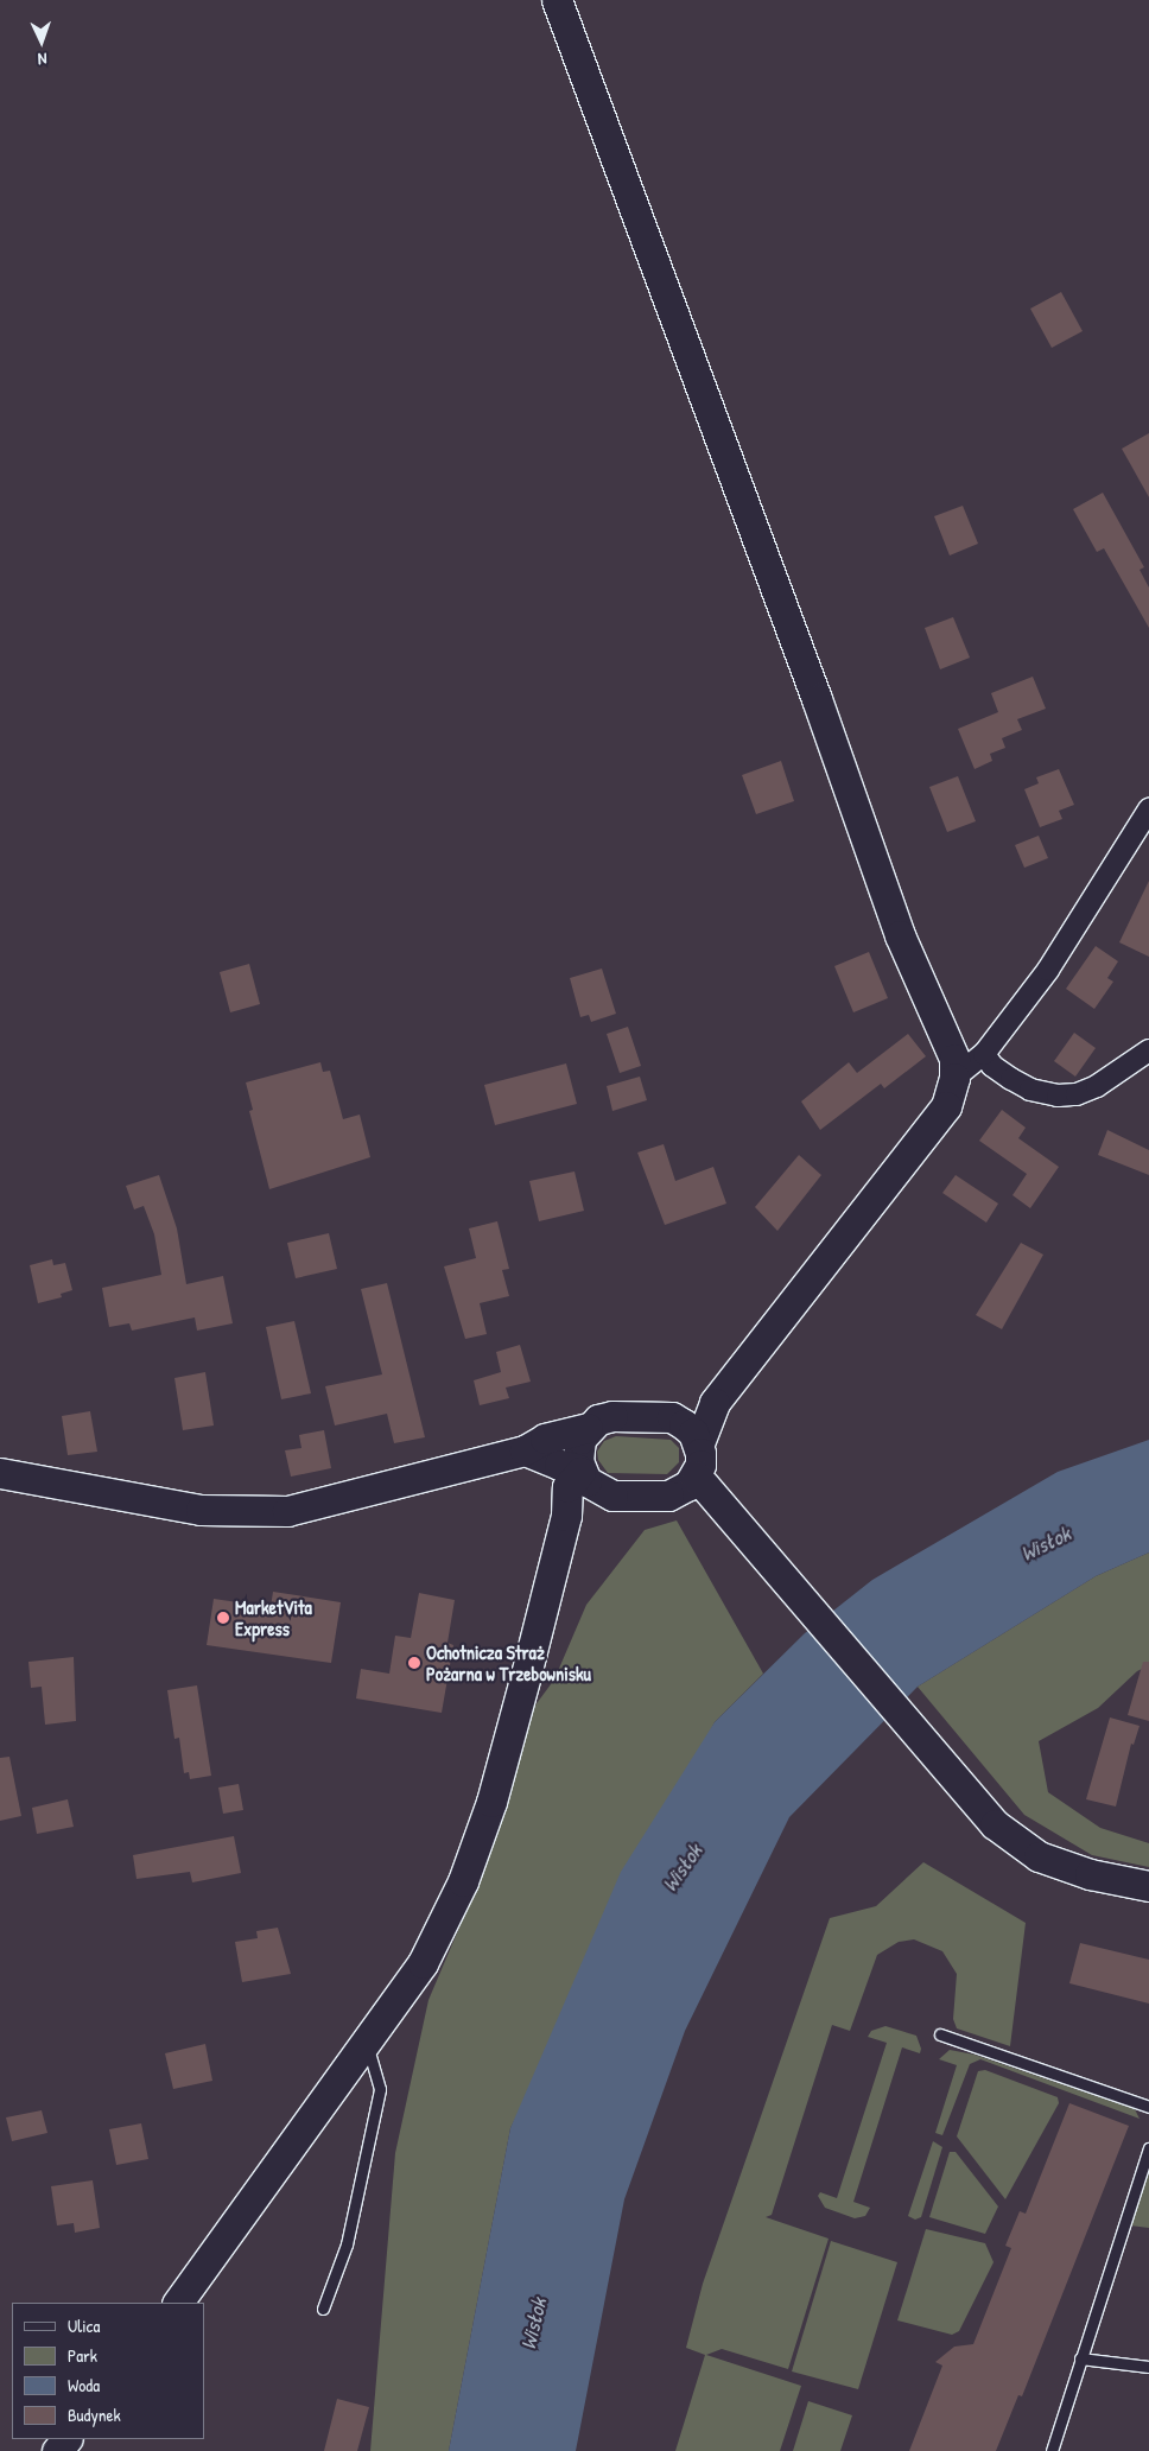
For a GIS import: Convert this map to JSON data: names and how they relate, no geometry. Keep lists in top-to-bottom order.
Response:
{
  "water": ["Wisłok"],
  "places": ["MarketVita Express", "Ochotnicza Straż Pożarna w Trzebownisku"],
  "legend": [
    "Ulica",
    "Park",
    "Woda",
    "Budynek"
  ],
  "north": "bottom"
}
